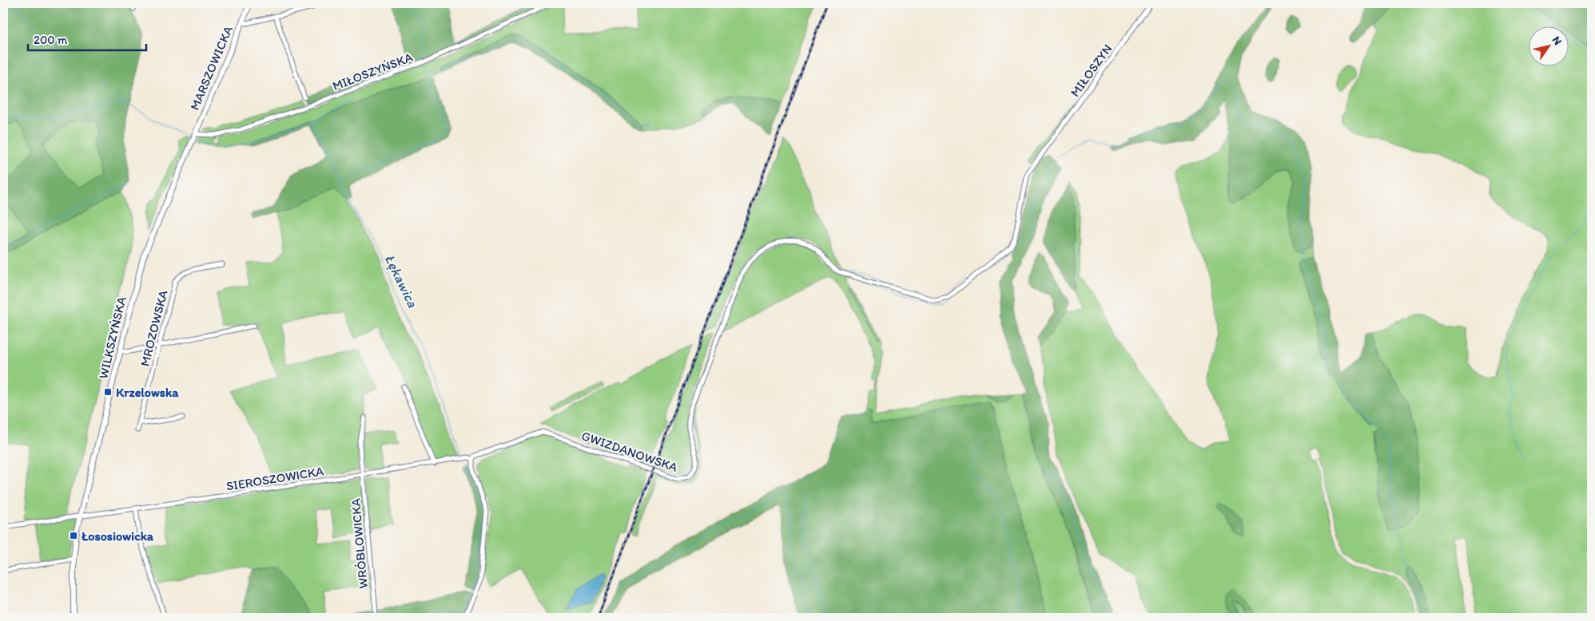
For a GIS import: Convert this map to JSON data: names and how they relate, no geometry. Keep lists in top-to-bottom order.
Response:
{
  "streets": {
    "street": [
      "MARSZOWICKA",
      "MIŁOSZYN",
      "MIŁOSZYŃSKA",
      "MROZOWSKA",
      "WILKSZYŃSKA",
      "GWIZDANOWSKA",
      "SIEROSZOWICKA",
      "WRÓBLOWICKA"
    ]
  },
  "crossings": [
    ["MARSZOWICKA", "MIŁOSZYŃSKA"],
    ["MARSZOWICKA", "WILKSZYŃSKA"],
    ["MIŁOSZYN", "GWIZDANOWSKA"],
    ["WILKSZYŃSKA", "SIEROSZOWICKA"],
    ["GWIZDANOWSKA", "SIEROSZOWICKA"],
    ["SIEROSZOWICKA", "WRÓBLOWICKA"]
  ],
  "water": ["Łękawica"],
  "places": {
    "transit": ["Krzelowska", "Łososiowicka"]
  },
  "scale_bar": "200 m",
  "north": "top right"
}
